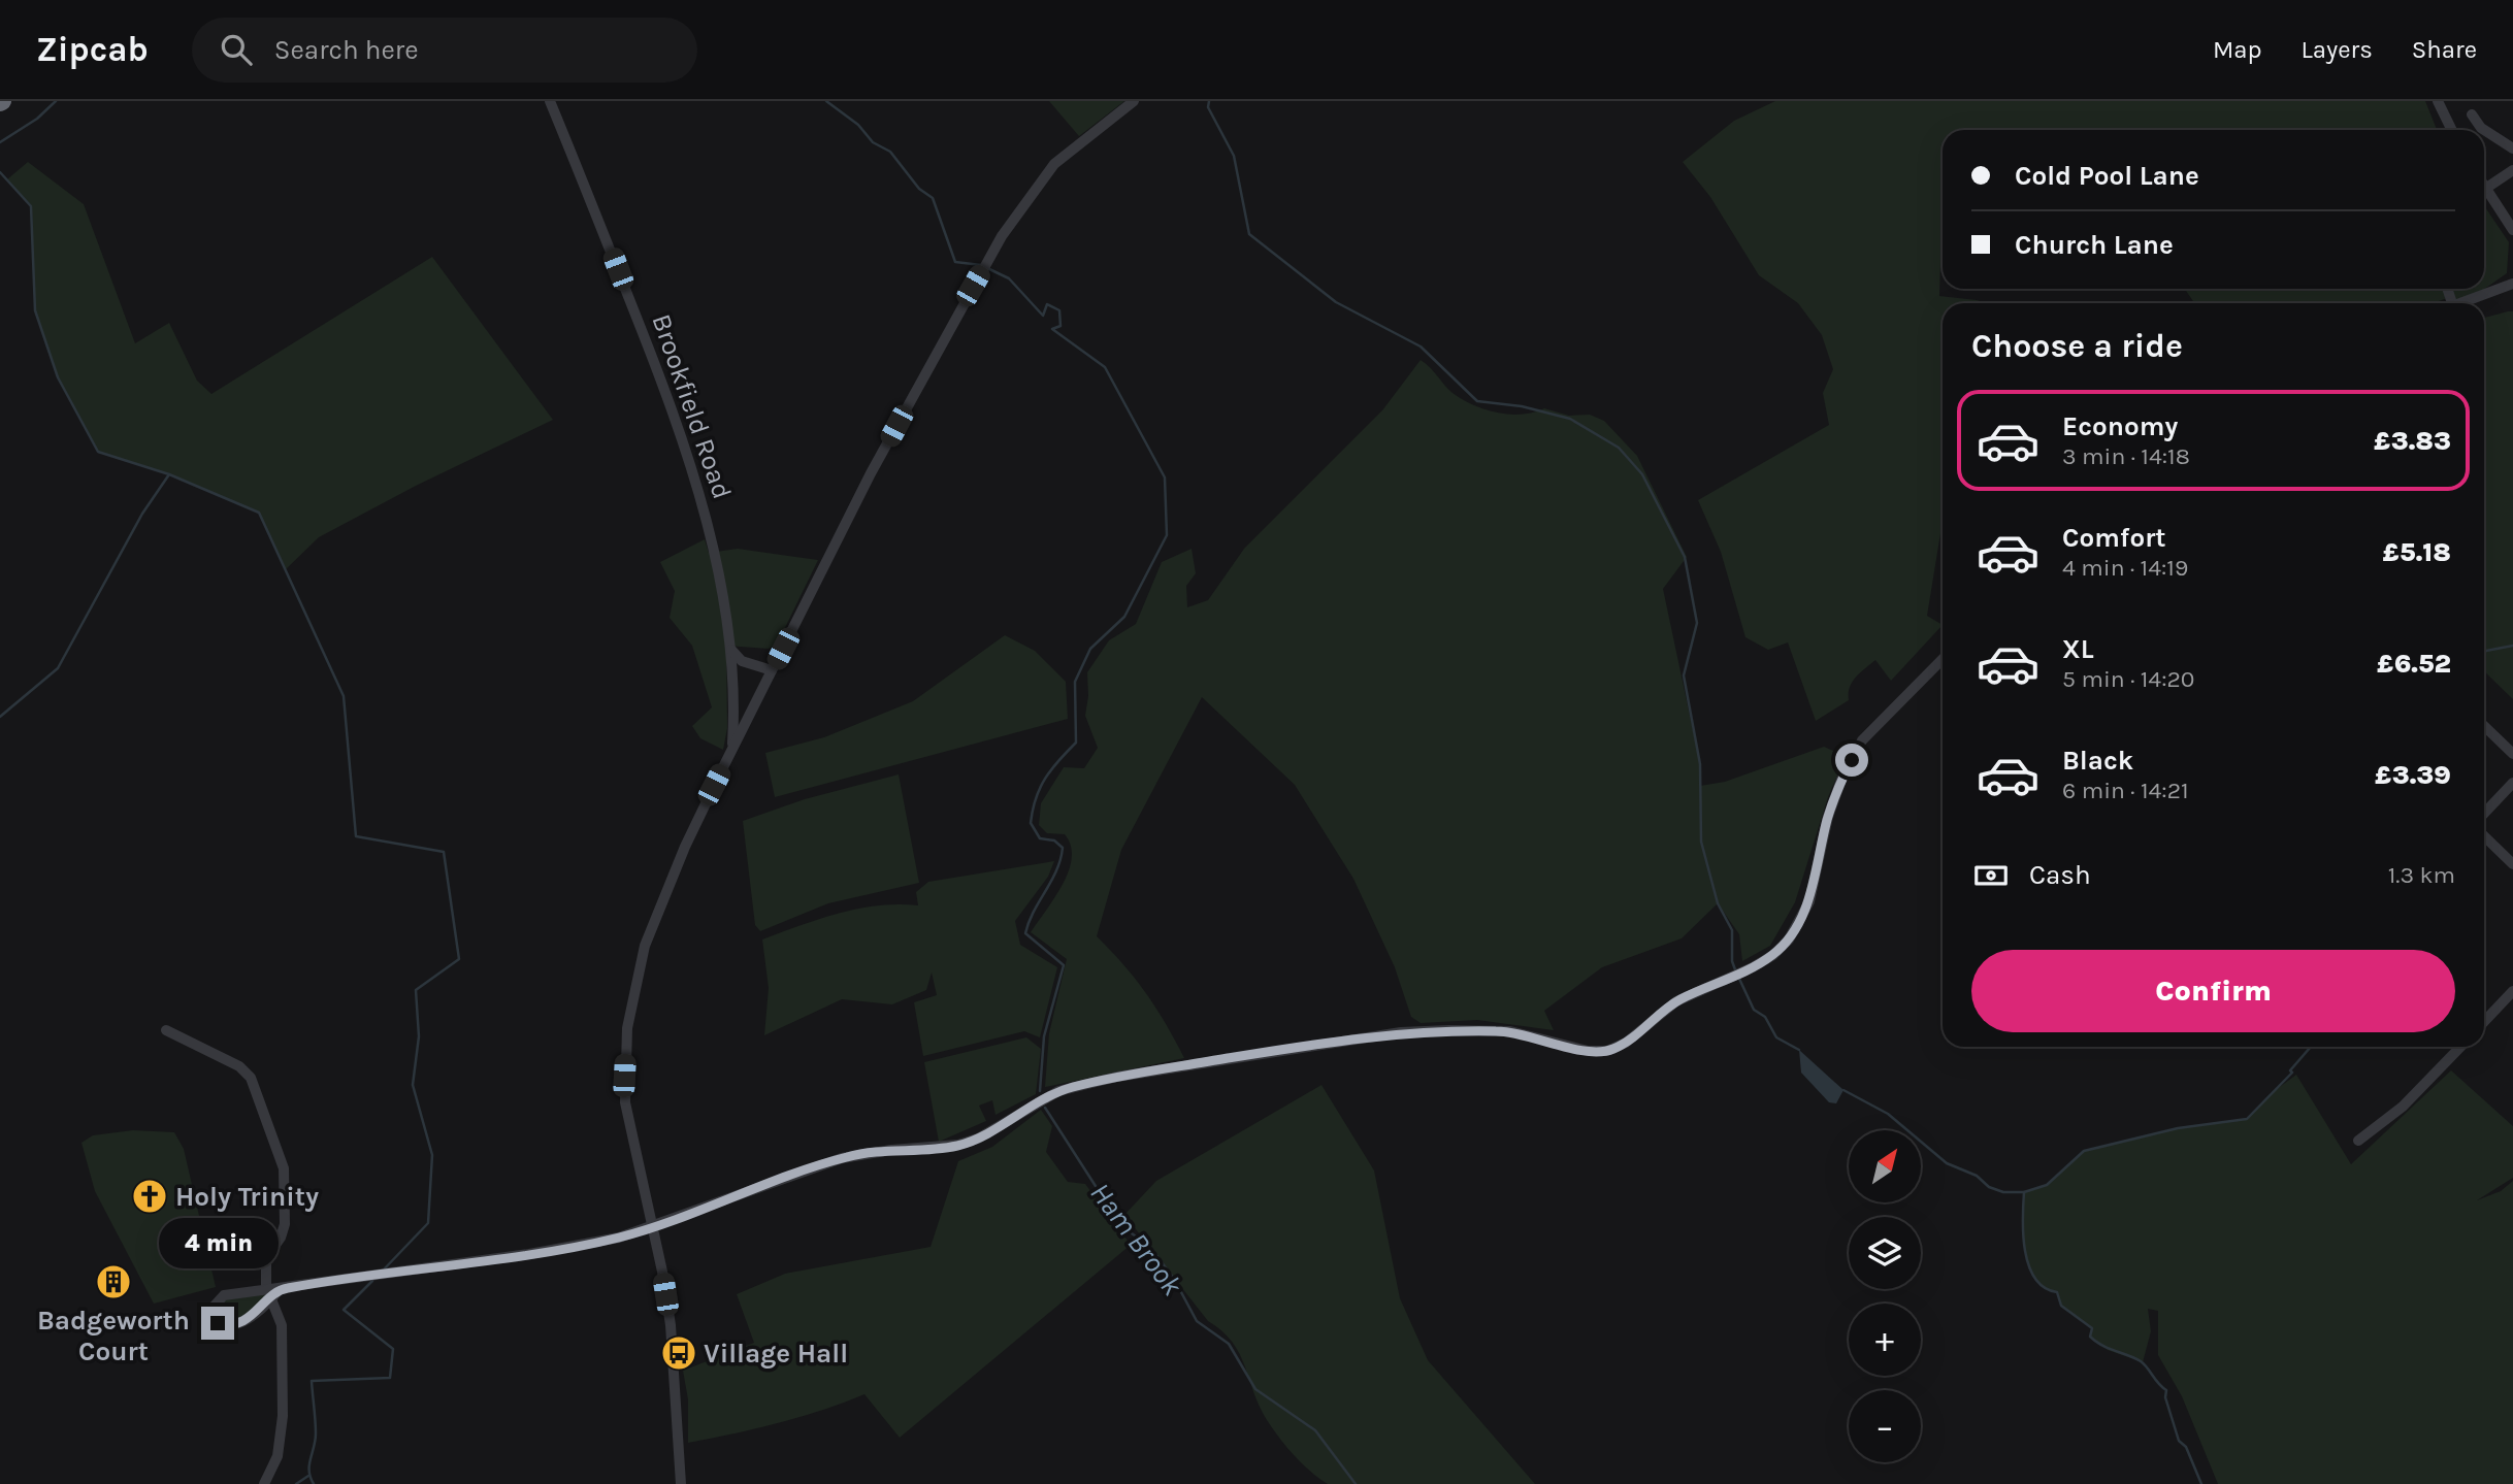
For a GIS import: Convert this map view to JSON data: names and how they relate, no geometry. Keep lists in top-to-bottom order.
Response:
{
  "streets": {
    "street": ["Brookfield Road"]
  },
  "water": ["Ham Brook"],
  "places": {
    "church": ["Holy Trinity"],
    "building": ["Badgeworth Court"],
    "bus stop": ["Village Hall"]
  },
  "north": "top right",
  "page": {
    "header": "Zipcab",
    "search": "Search here",
    "nav": ["Map", "Layers", "Share"],
    "banner": ["Cold Pool Lane", "Church Lane"],
    "heading": "Choose a ride",
    "list": [
      {
        "name": "Economy",
        "note": "3 min · 14:18",
        "value": "£3.83"
      },
      {
        "name": "Comfort",
        "note": "4 min · 14:19",
        "value": "£5.18"
      },
      {
        "name": "XL",
        "note": "5 min · 14:20",
        "value": "£6.52"
      },
      {
        "name": "Black",
        "note": "6 min · 14:21",
        "value": "£3.39"
      }
    ],
    "pay": ["Cash", "1.3 km"],
    "buttons": "Confirm",
    "map_buttons": ["+", "−"],
    "bubble": "4 min"
  }
}
